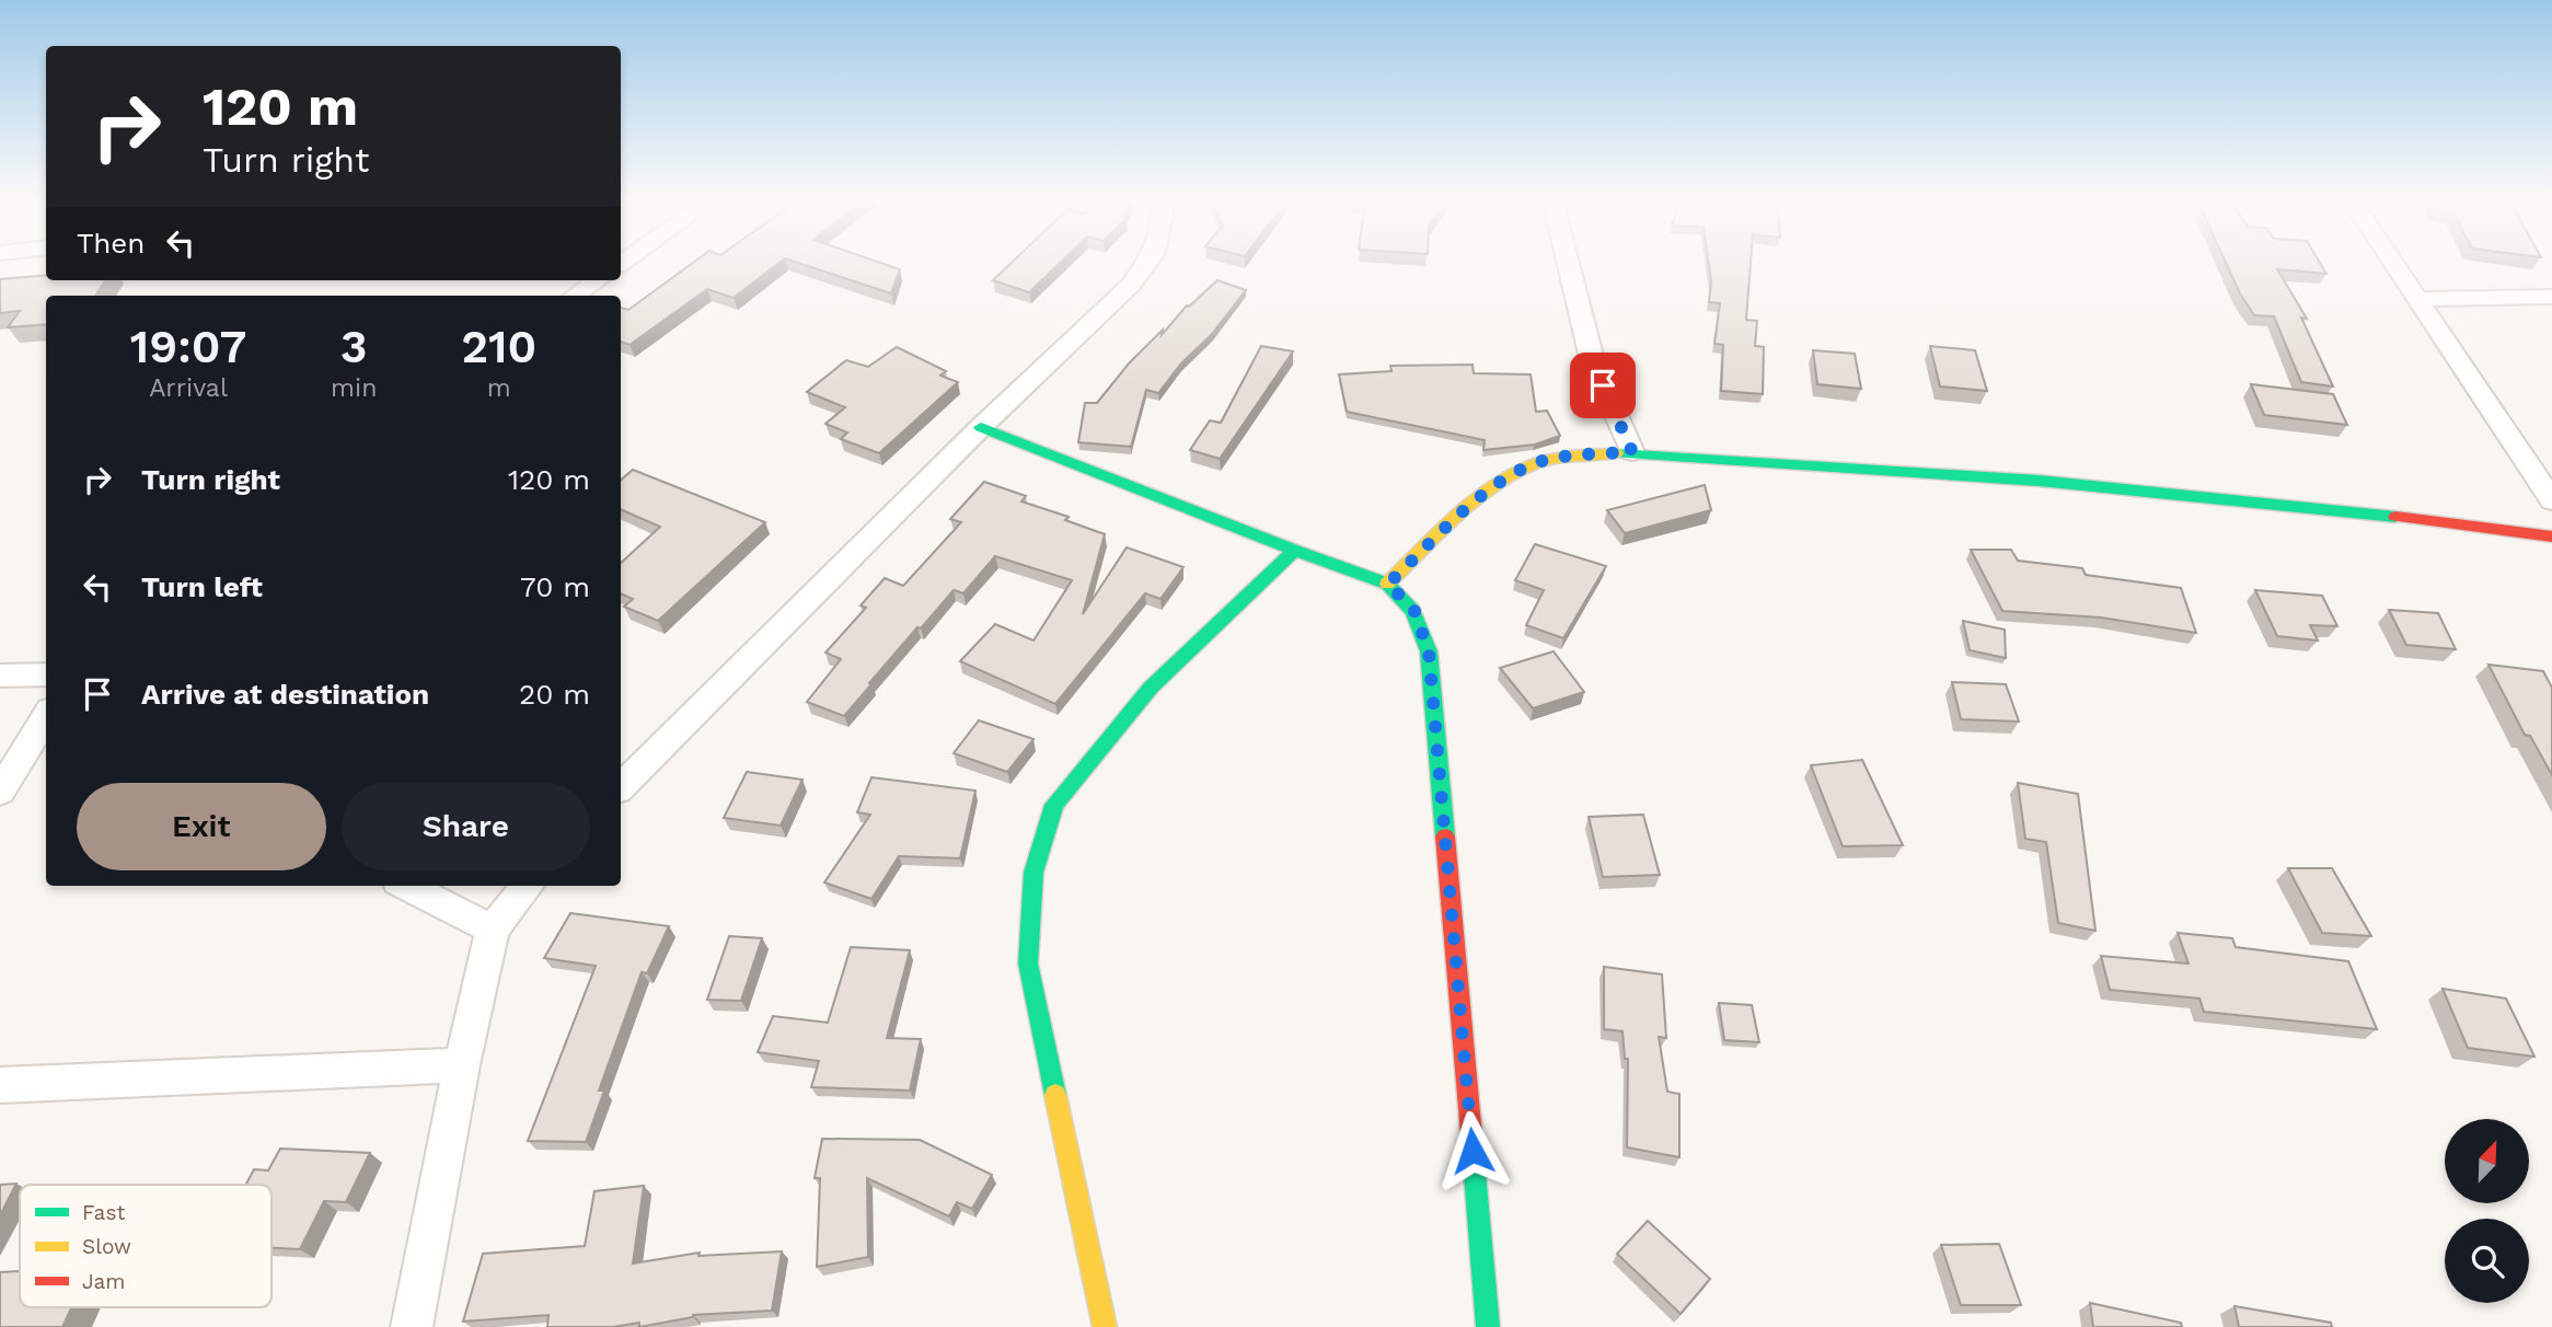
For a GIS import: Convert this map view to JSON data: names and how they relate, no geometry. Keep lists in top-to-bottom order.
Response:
{
  "legend": ["Fast", "Slow", "Jam"],
  "north": "top right",
  "page": {
    "turn": ["120 m", "Turn right"],
    "then": "Then",
    "eta": [
      "19:07",
      "Arrival",
      "3",
      "min",
      "210",
      "m"
    ],
    "list": [
      {
        "name": "Turn right",
        "value": "120 m"
      },
      {
        "name": "Turn left",
        "value": "70 m"
      },
      {
        "name": "Arrive at destination",
        "value": "20 m"
      }
    ],
    "buttons": ["Exit", "Share"]
  }
}
